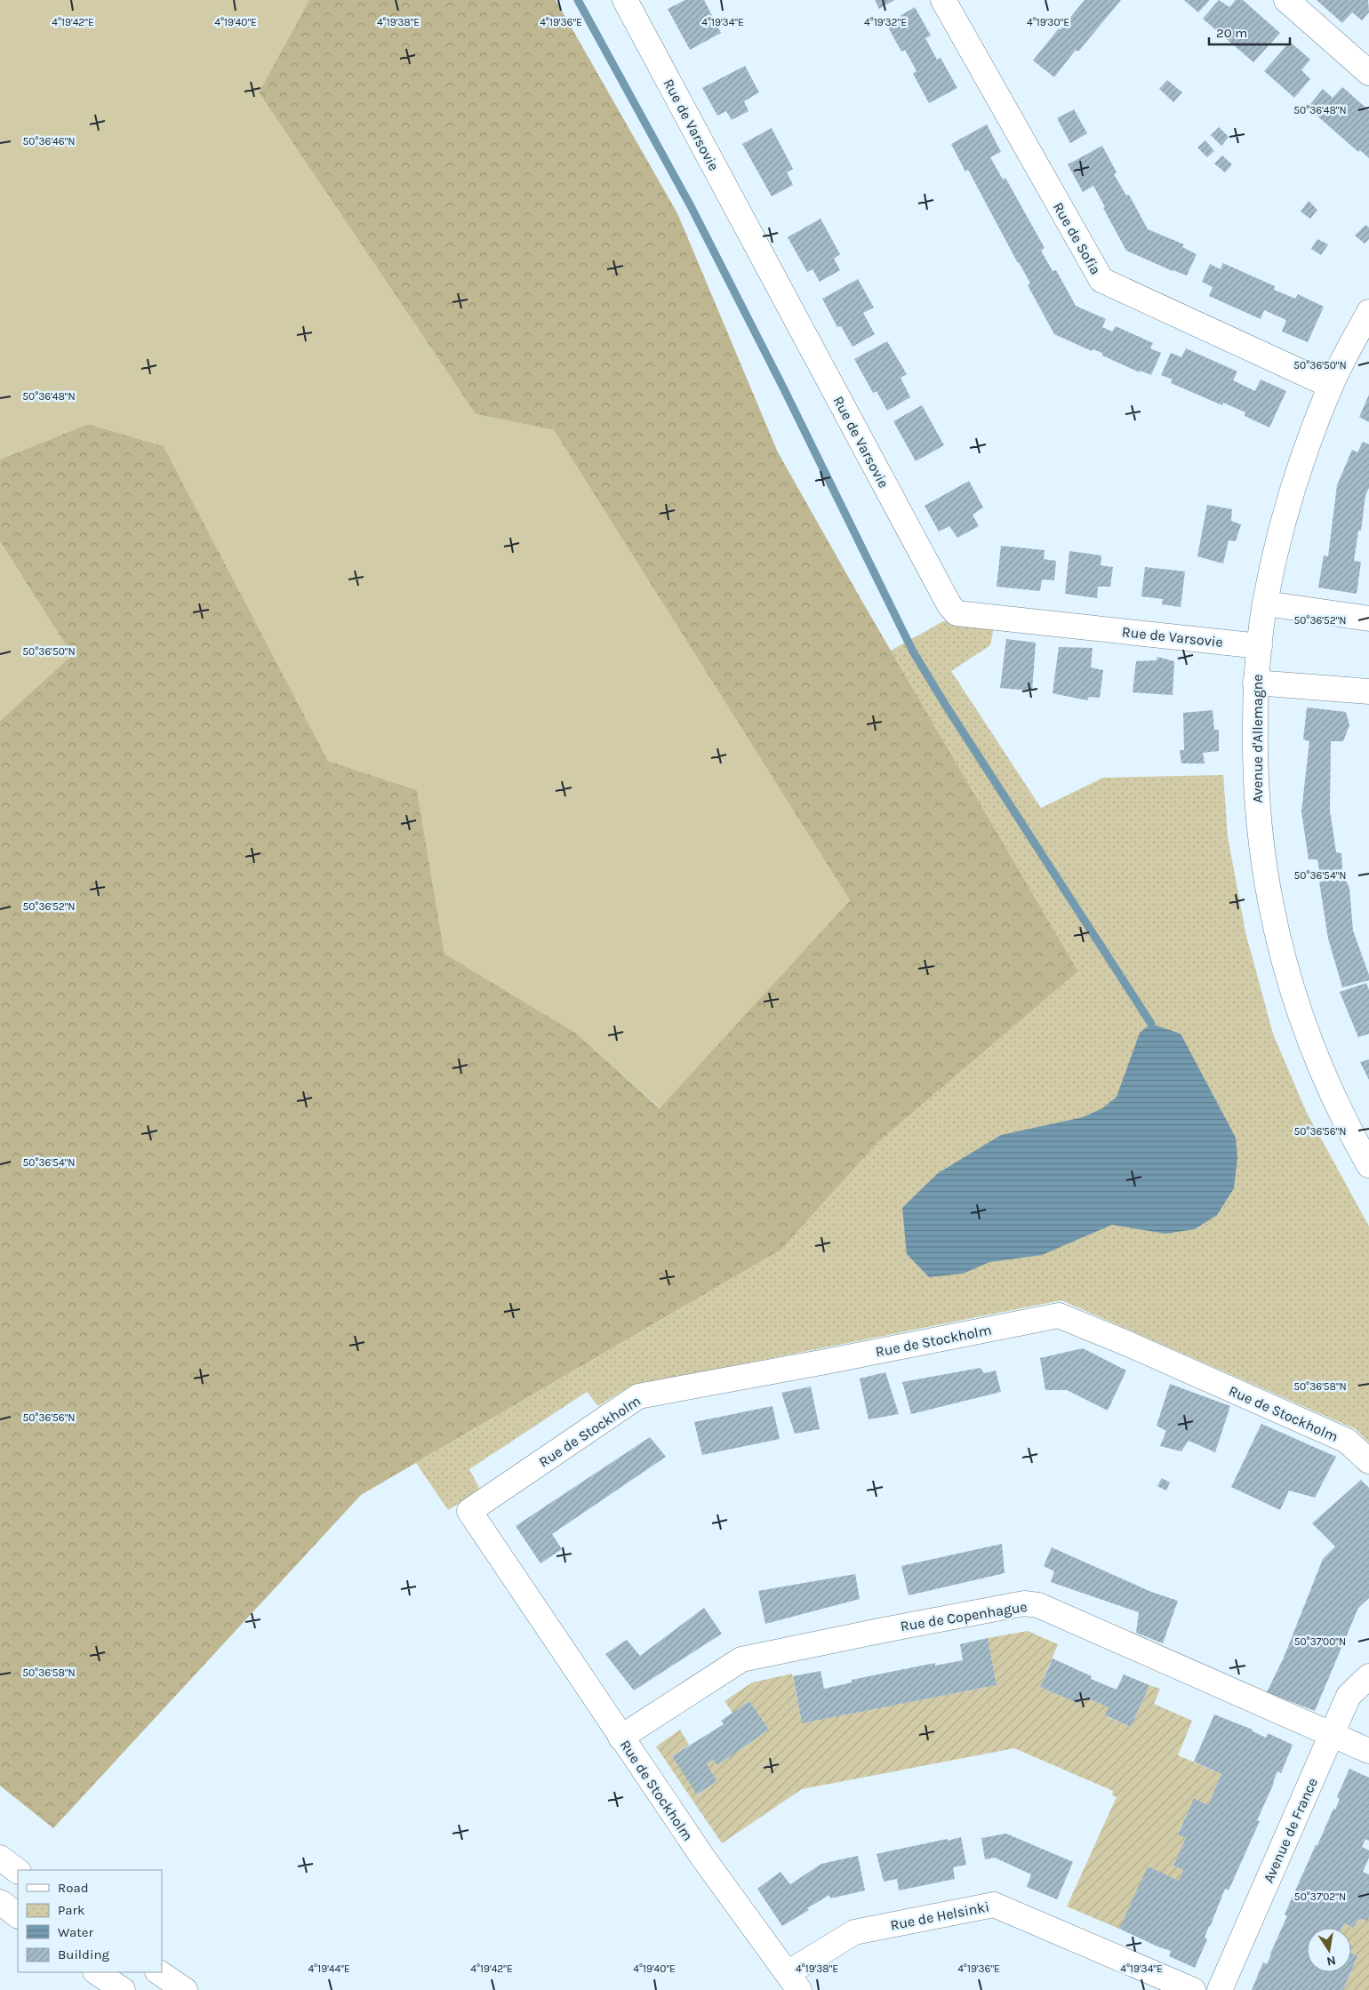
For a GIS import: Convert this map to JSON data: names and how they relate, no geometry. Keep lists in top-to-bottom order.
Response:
{
  "streets": {
    "street": [
      "Rue de Varsovie",
      "Rue de Sofia",
      "Avenue d'Allemagne",
      "Rue de Stockholm",
      "Rue de Copenhague",
      "Avenue de France",
      "Rue de Helsinki"
    ]
  },
  "crossings": [
    ["Rue de Varsovie", "Avenue d'Allemagne"],
    ["Rue de Sofia", "Avenue d'Allemagne"],
    ["Rue de Stockholm", "Rue de Copenhague"],
    ["Rue de Stockholm", "Rue de Helsinki"],
    ["Rue de Copenhague", "Avenue de France"]
  ],
  "legend": [
    "Road",
    "Park",
    "Water",
    "Building"
  ],
  "scale_bar": "20 m",
  "north": "bottom",
  "coordinates": [
    "4°19'42\"E",
    "4°19'40\"E",
    "4°19'38\"E",
    "4°19'36\"E",
    "4°19'34\"E",
    "4°19'32\"E",
    "4°19'30\"E",
    "50°36'48\"N",
    "50°36'46\"N",
    "50°36'50\"N",
    "50°36'52\"N",
    "50°36'54\"N",
    "50°36'56\"N",
    "50°36'58\"N",
    "50°37'00\"N",
    "50°37'02\"N",
    "4°19'44\"E"
  ]
}
